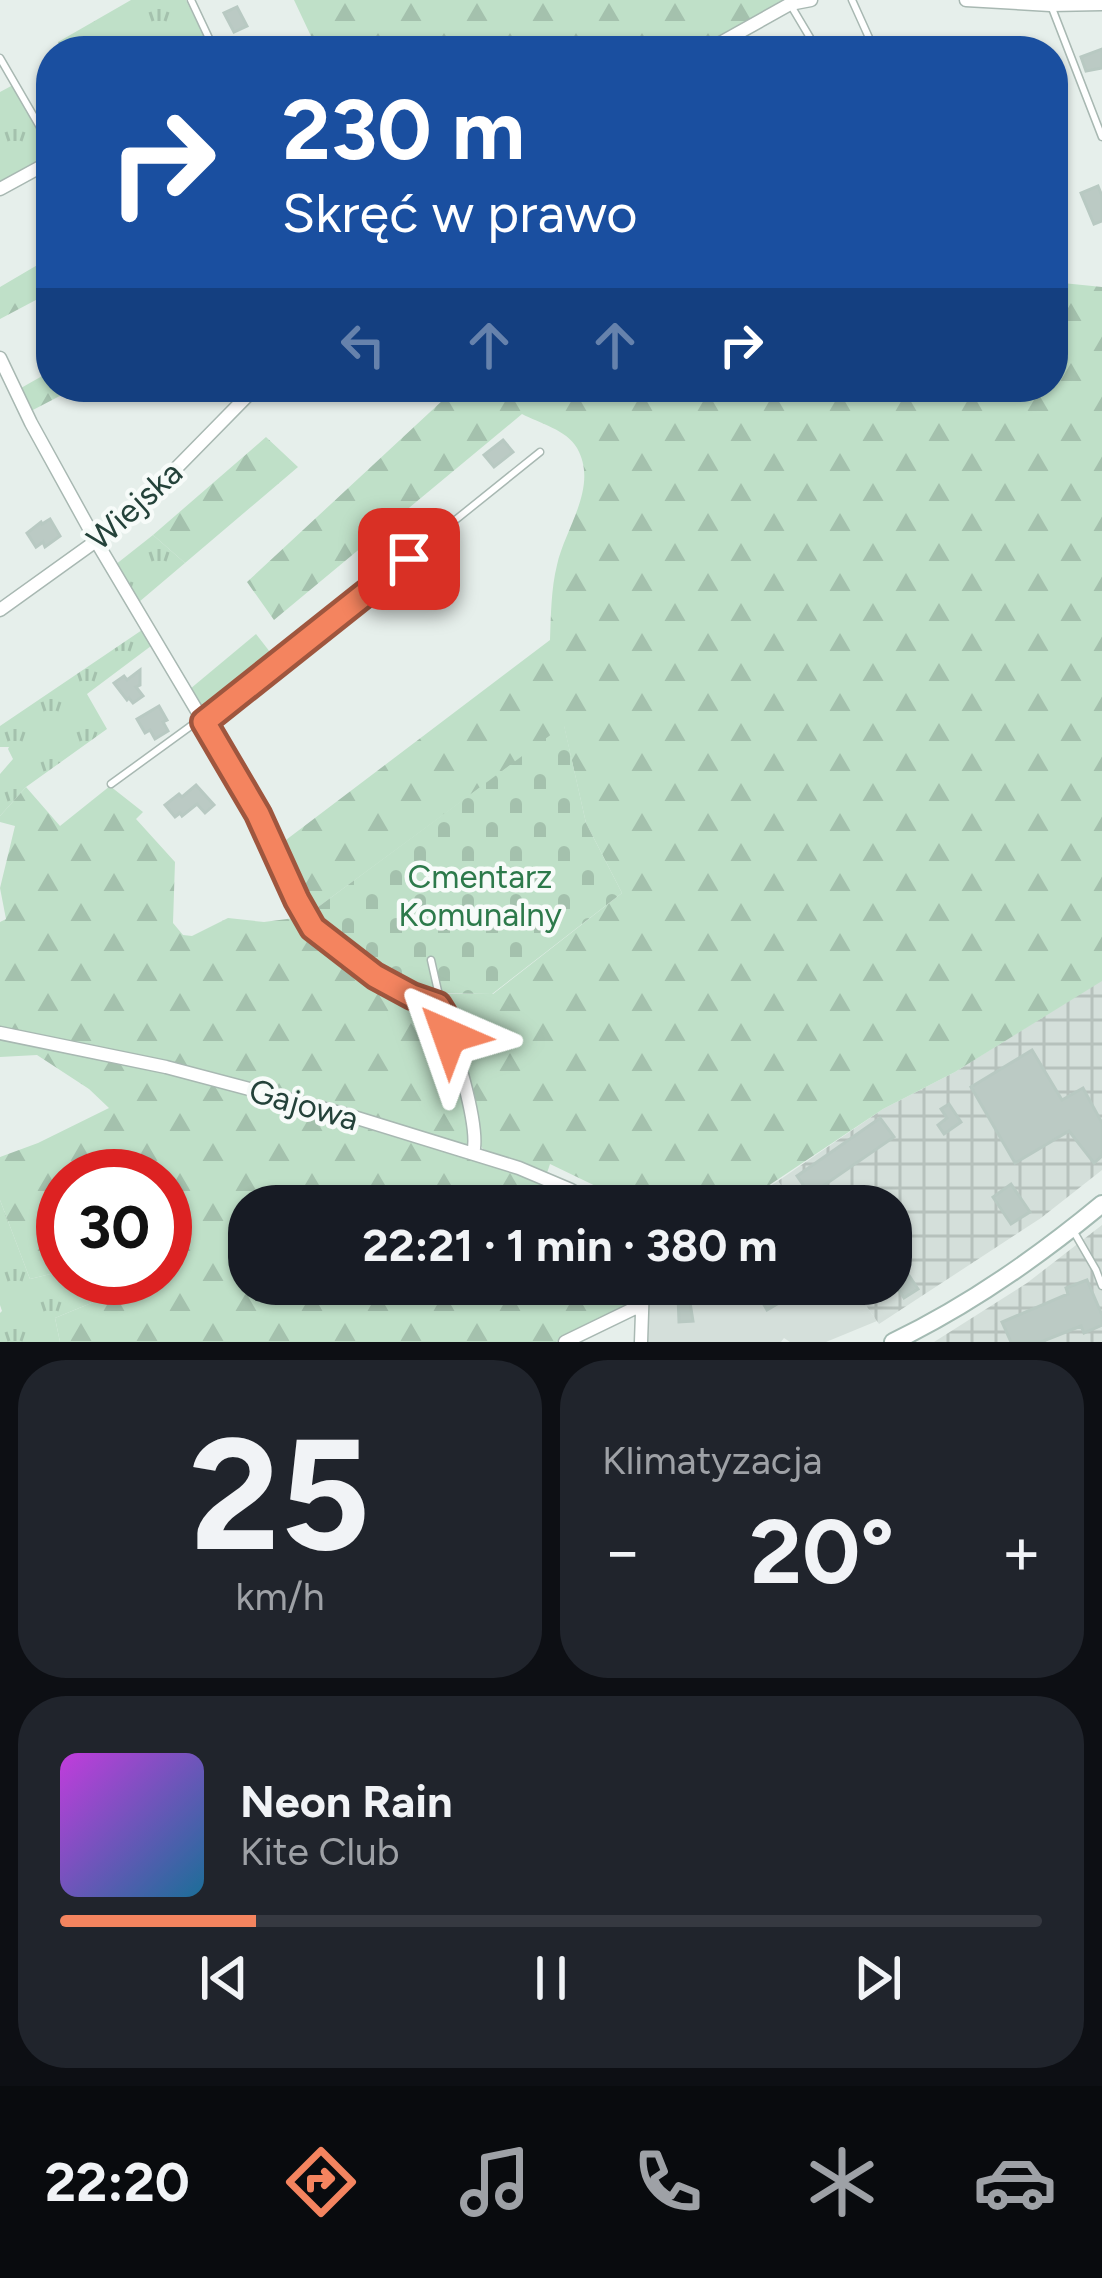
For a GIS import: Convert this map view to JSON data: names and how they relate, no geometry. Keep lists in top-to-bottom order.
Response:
{
  "streets": {
    "street": ["Wiejska", "Gajowa"]
  },
  "parks": ["Cmentarz Komunalny"],
  "page": {
    "turn": ["230 m", "Skręć w prawo"],
    "limit": "30",
    "trip": "22:21 · 1 min · 380 m",
    "tile": [
      ["25", "km/h"],
      "Klimatyzacja"
    ],
    "heat": ["−", "20°", "+"],
    "song": ["Neon Rain", "Kite Club"],
    "tabs": "22:20"
  }
}
